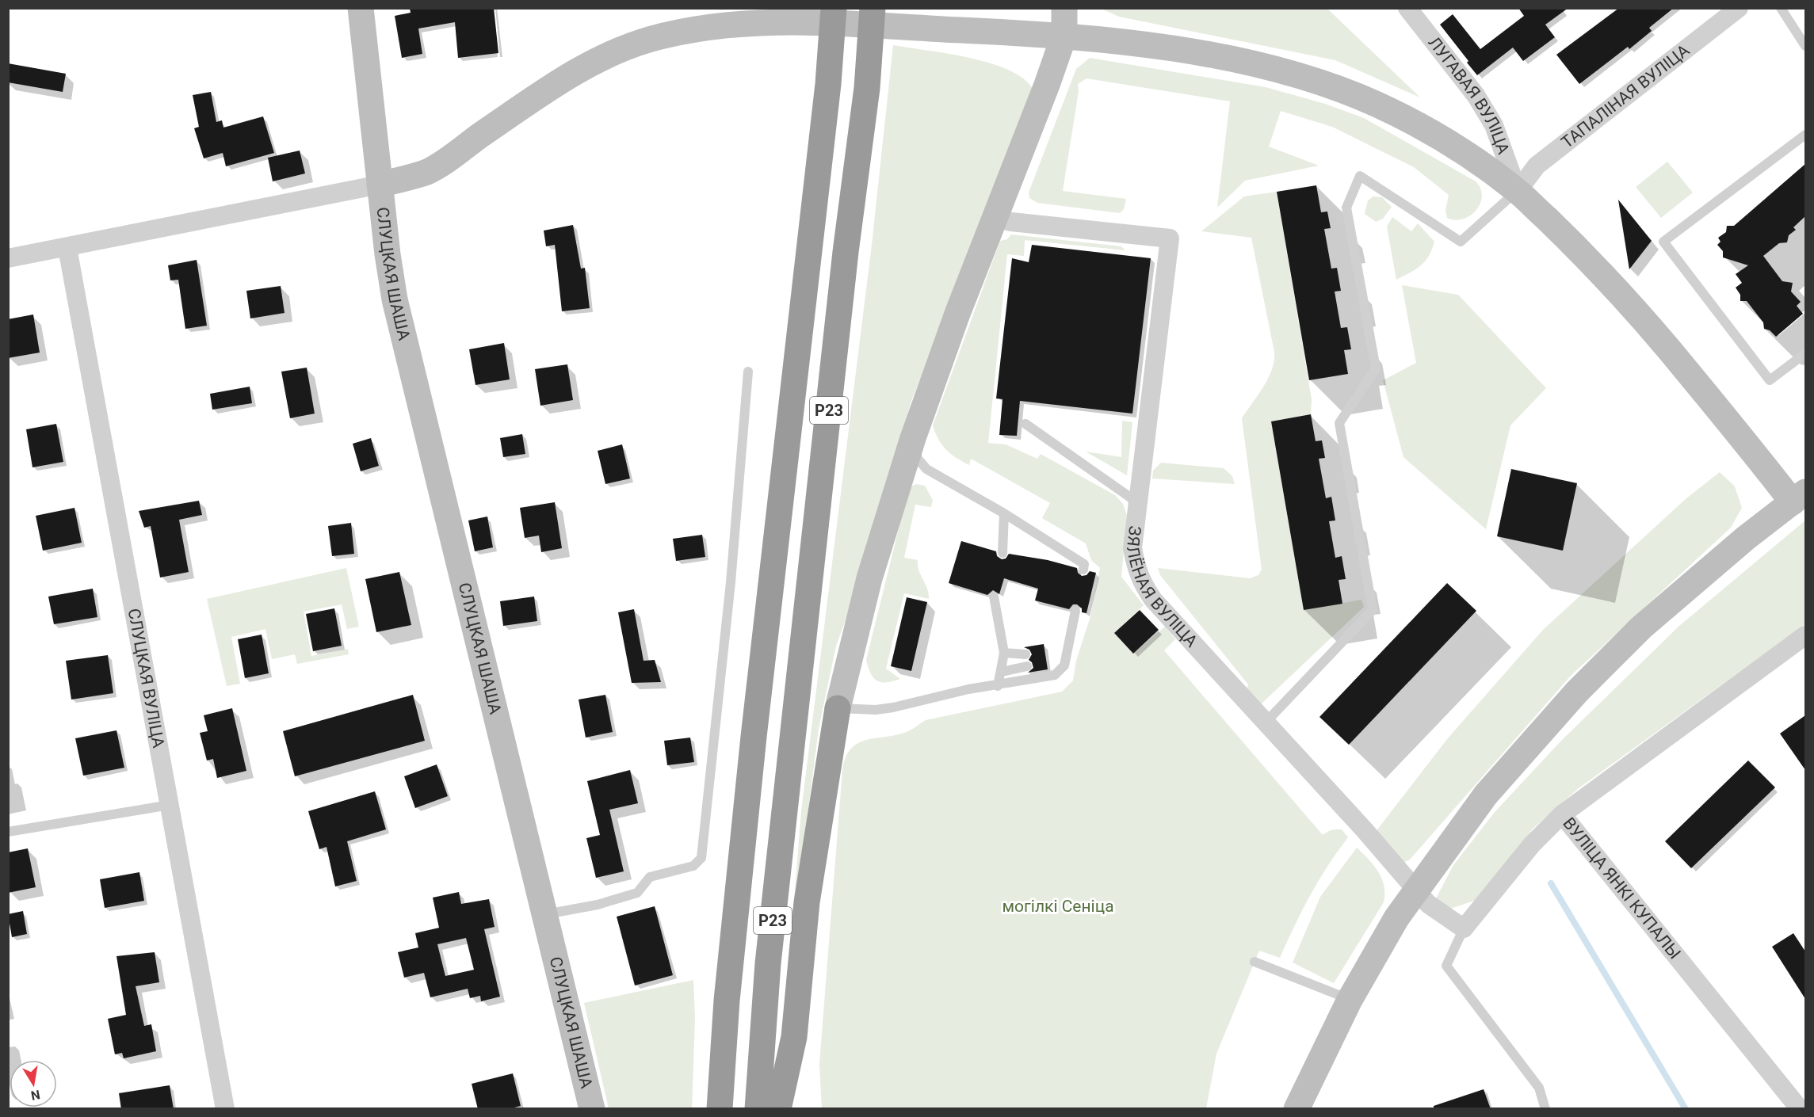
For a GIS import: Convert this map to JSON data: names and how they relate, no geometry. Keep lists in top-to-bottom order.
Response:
{
  "streets": {
    "highway": ["Р23"],
    "street": [
      "ЛУГАВАЯ ВУЛІЦА",
      "ТАПАЛІНАЯ ВУЛІЦА",
      "СЛУЦКАЯ ШАША",
      "ЗЯЛЁНАЯ ВУЛІЦА",
      "СЛУЦКАЯ ВУЛІЦА",
      "ВУЛІЦА ЯНКІ КУПАЛЫ"
    ]
  },
  "crossings": [
    ["ЛУГАВАЯ ВУЛІЦА", "ТАПАЛІНАЯ ВУЛІЦА"],
    ["СЛУЦКАЯ ШАША", "СЛУЦКАЯ ВУЛІЦА"]
  ],
  "parks": ["могілкі Сеніца"],
  "north": "bottom"
}
